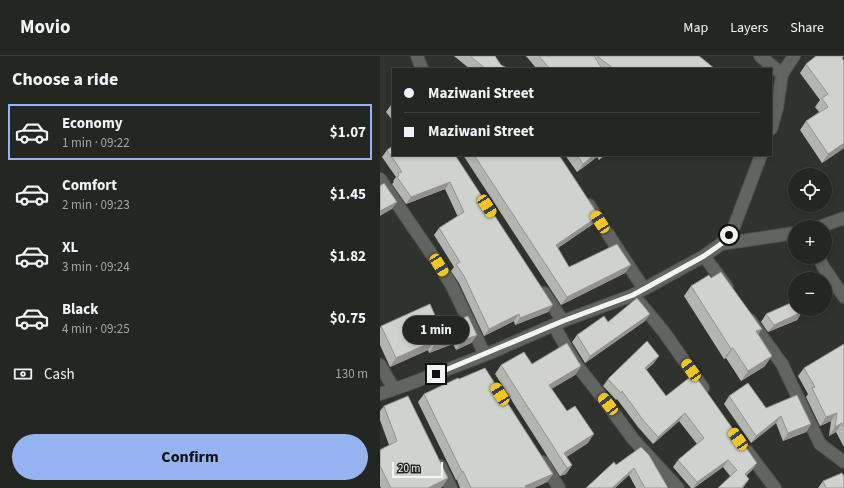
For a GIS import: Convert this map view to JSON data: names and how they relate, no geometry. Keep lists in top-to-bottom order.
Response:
{
  "scale_bar": "20 m",
  "page": {
    "header": "Movio",
    "nav": ["Map", "Layers", "Share"],
    "heading": "Choose a ride",
    "banner": ["Maziwani Street", "Maziwani Street"],
    "list": [
      {
        "name": "Economy",
        "note": "1 min · 09:22",
        "value": "$1.07"
      },
      {
        "name": "Comfort",
        "note": "2 min · 09:23",
        "value": "$1.45"
      },
      {
        "name": "XL",
        "note": "3 min · 09:24",
        "value": "$1.82"
      },
      {
        "name": "Black",
        "note": "4 min · 09:25",
        "value": "$0.75"
      }
    ],
    "map_buttons": ["+", "−"],
    "bubble": "1 min",
    "pay": ["Cash", "130 m"],
    "buttons": "Confirm",
    "scale": "20 m"
  }
}
